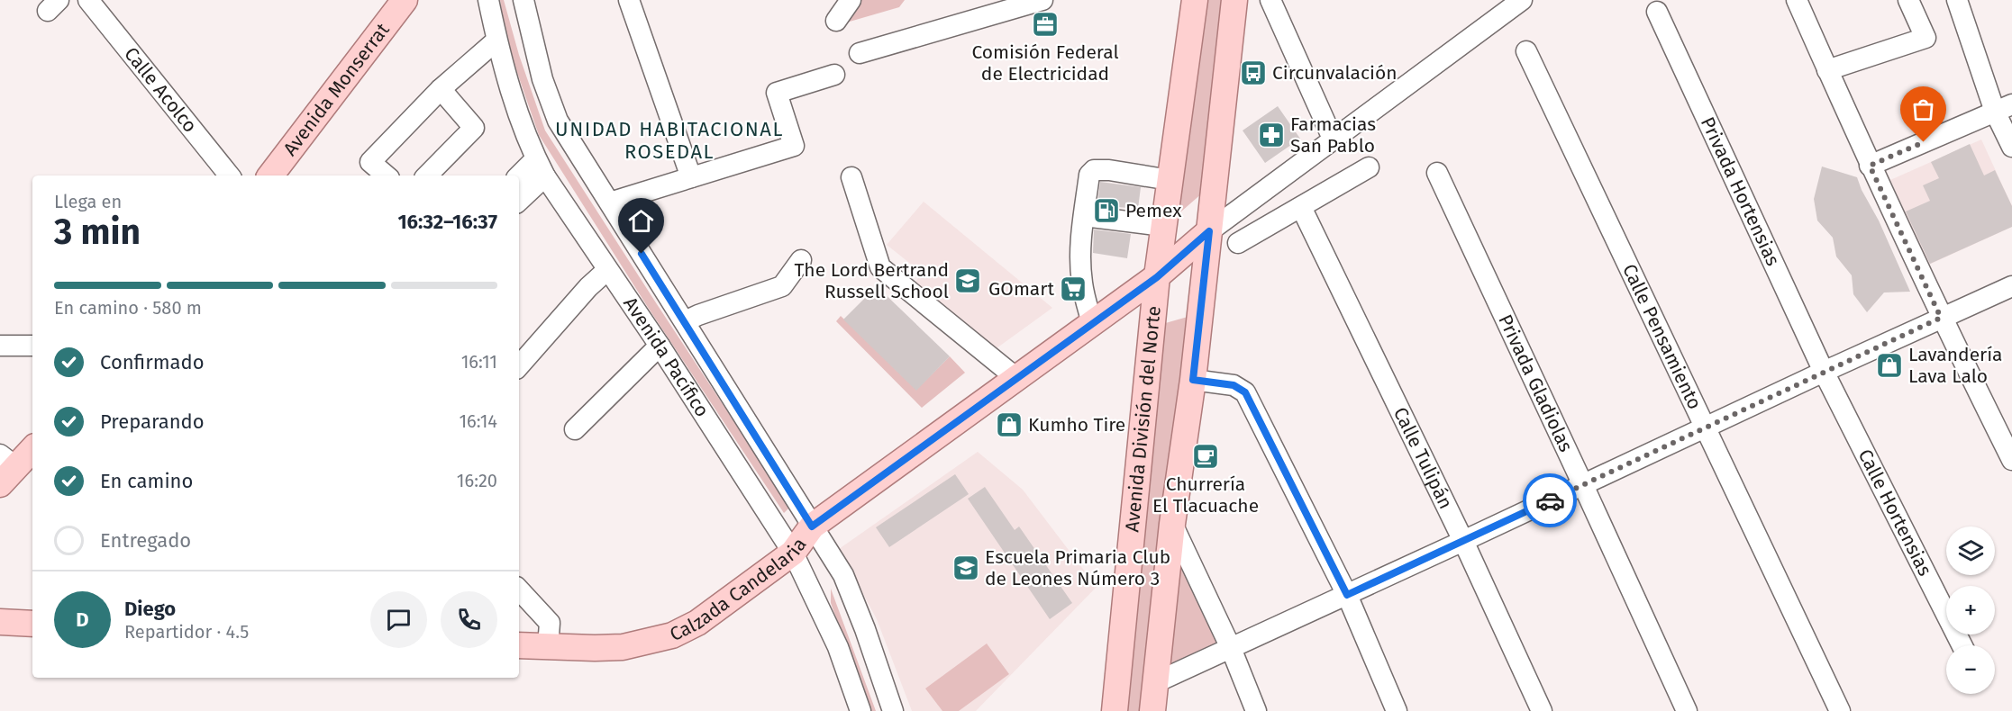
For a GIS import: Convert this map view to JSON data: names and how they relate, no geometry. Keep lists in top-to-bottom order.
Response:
{
  "streets": {
    "main road": ["Avenida Monserrat", "Avenida División del Norte", "Calzada Candelaria"],
    "street": [
      "Calle Acolco",
      "Privada Hortensias",
      "Calle Pensamiento",
      "Avenida Pacífico",
      "Privada Gladiolas",
      "Calle Tulipán",
      "Calle Hortensias"
    ]
  },
  "crossings": [
    ["Privada Hortensias", "Calle Hortensias"],
    ["Avenida Pacífico", "Calzada Candelaria"],
    ["Avenida División del Norte", "Calzada Candelaria"]
  ],
  "districts": ["UNIDAD HABITACIONAL ROSEDAL"],
  "places": {
    "office": ["Comisión Federal de Electricidad"],
    "bus stop": ["Circunvalación"],
    "pharmacy": ["Farmacias San Pablo"],
    "fuel station": ["Pemex"],
    "school or university": ["The Lord Bertrand Russell School", "Escuela Primaria Club de Leones Número 3"],
    "supermarket": ["GOmart"],
    "shop": ["Lavandería Lava Lalo", "Kumho Tire"],
    "cafe": ["Churrería El Tlacuache"]
  },
  "page": {
    "heading": ["3 min", "Llega en", "16:32–16:37"],
    "panel": ["Diego", "Repartidor · 4.5"],
    "bar": "En camino · 580 m",
    "list": [
      ["Confirmado", "16:11"],
      ["Preparando", "16:14"],
      ["En camino", "16:20"],
      "Entregado"
    ],
    "map_buttons": ["+", "−"],
    "round": "D"
  }
}
